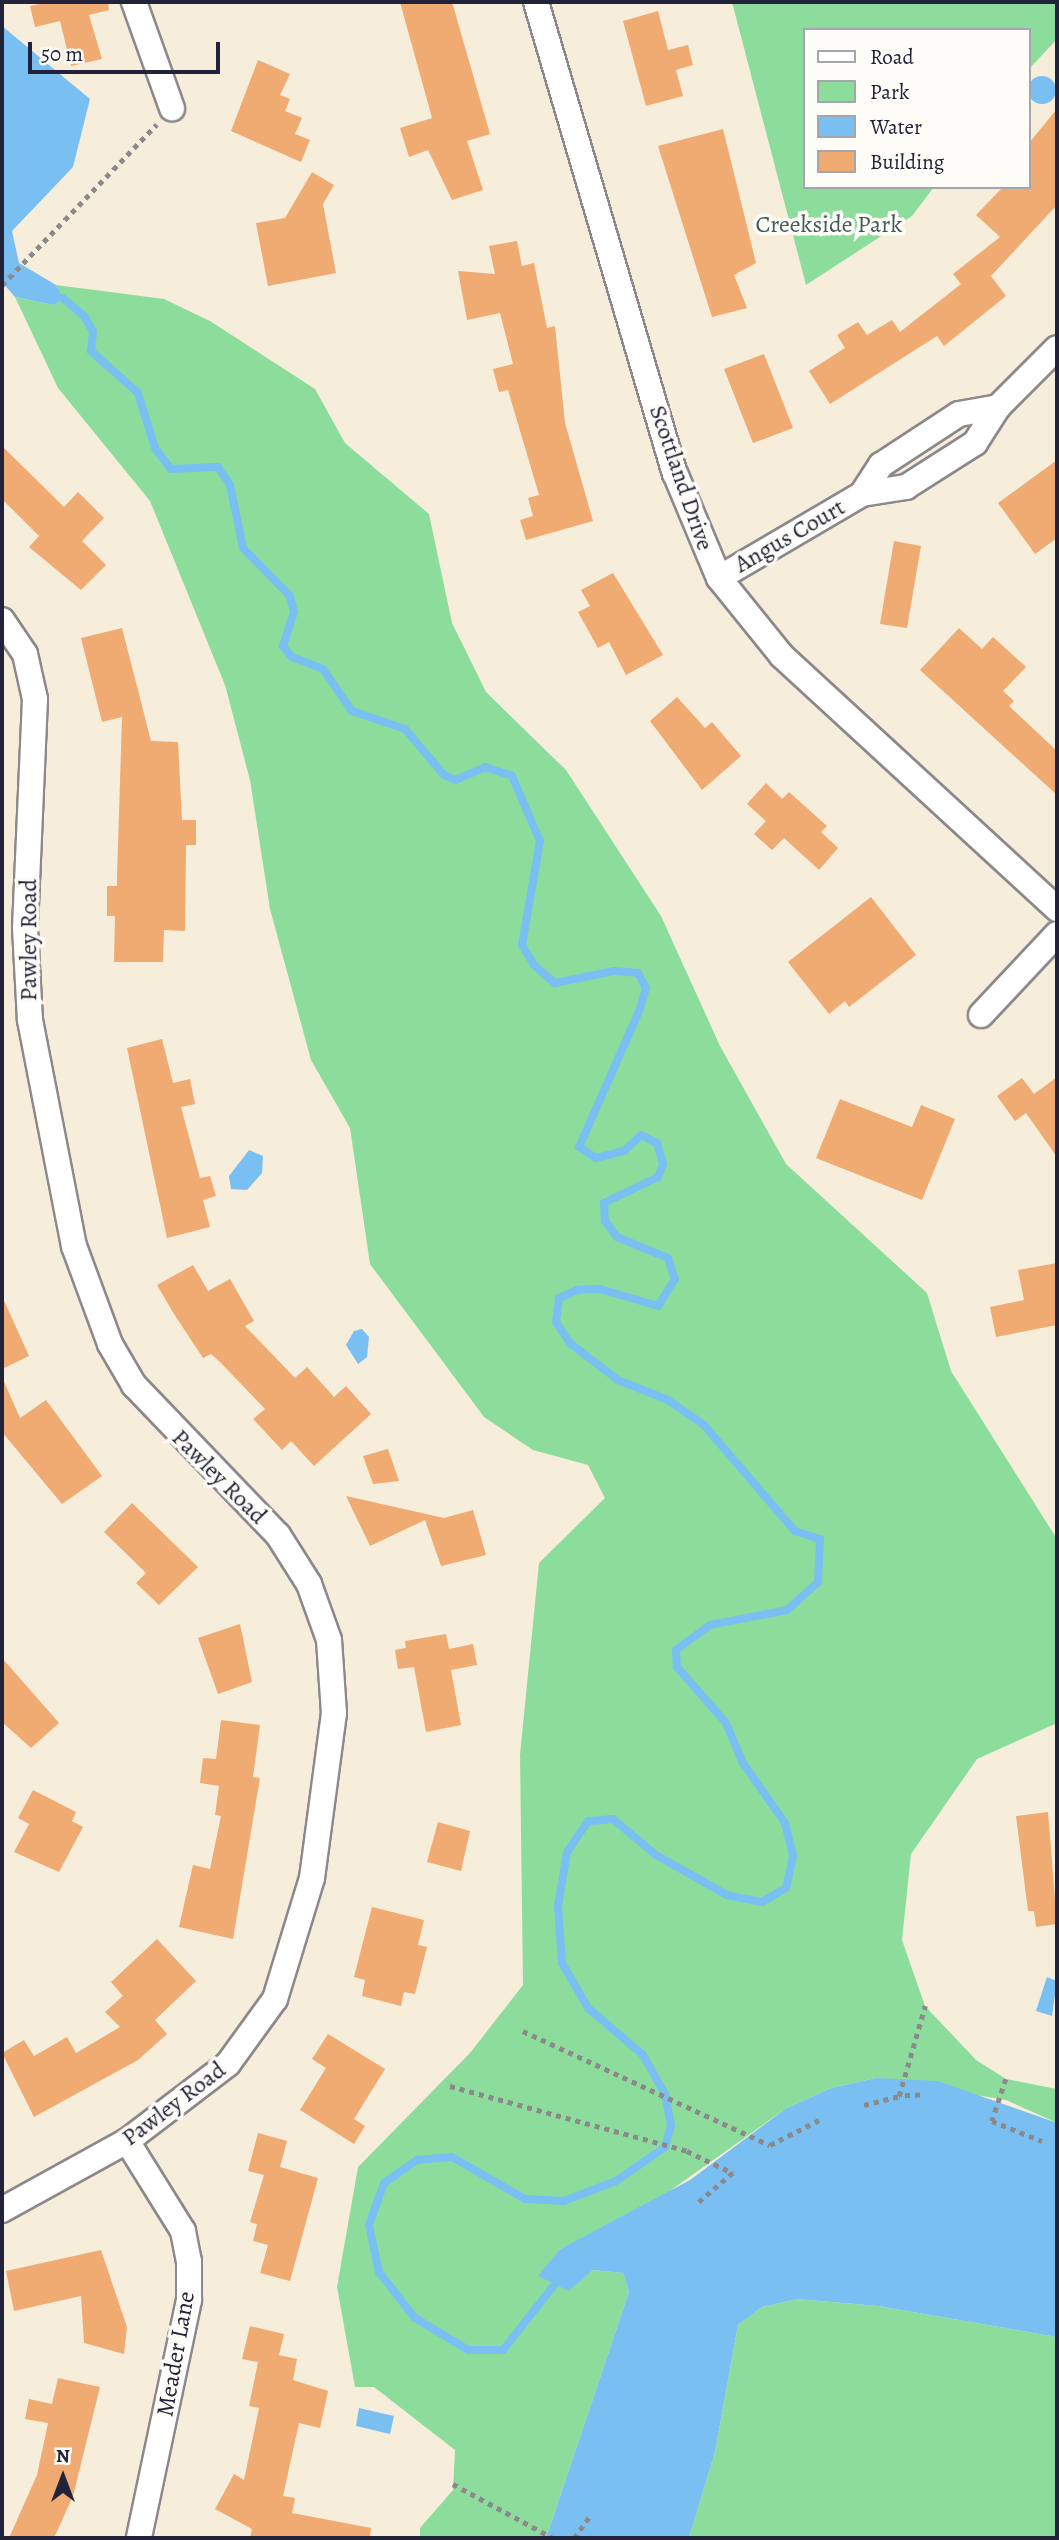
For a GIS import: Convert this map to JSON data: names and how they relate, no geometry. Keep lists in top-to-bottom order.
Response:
{
  "streets": {
    "street": [
      "Scottland Drive",
      "Angus Court",
      "Pawley Road",
      "Meader Lane"
    ]
  },
  "crossings": [
    ["Scottland Drive", "Angus Court"],
    ["Pawley Road", "Meader Lane"]
  ],
  "parks": ["Creekside Park"],
  "legend": [
    "Road",
    "Park",
    "Water",
    "Building"
  ],
  "scale_bar": "50 m",
  "north": "top"
}
